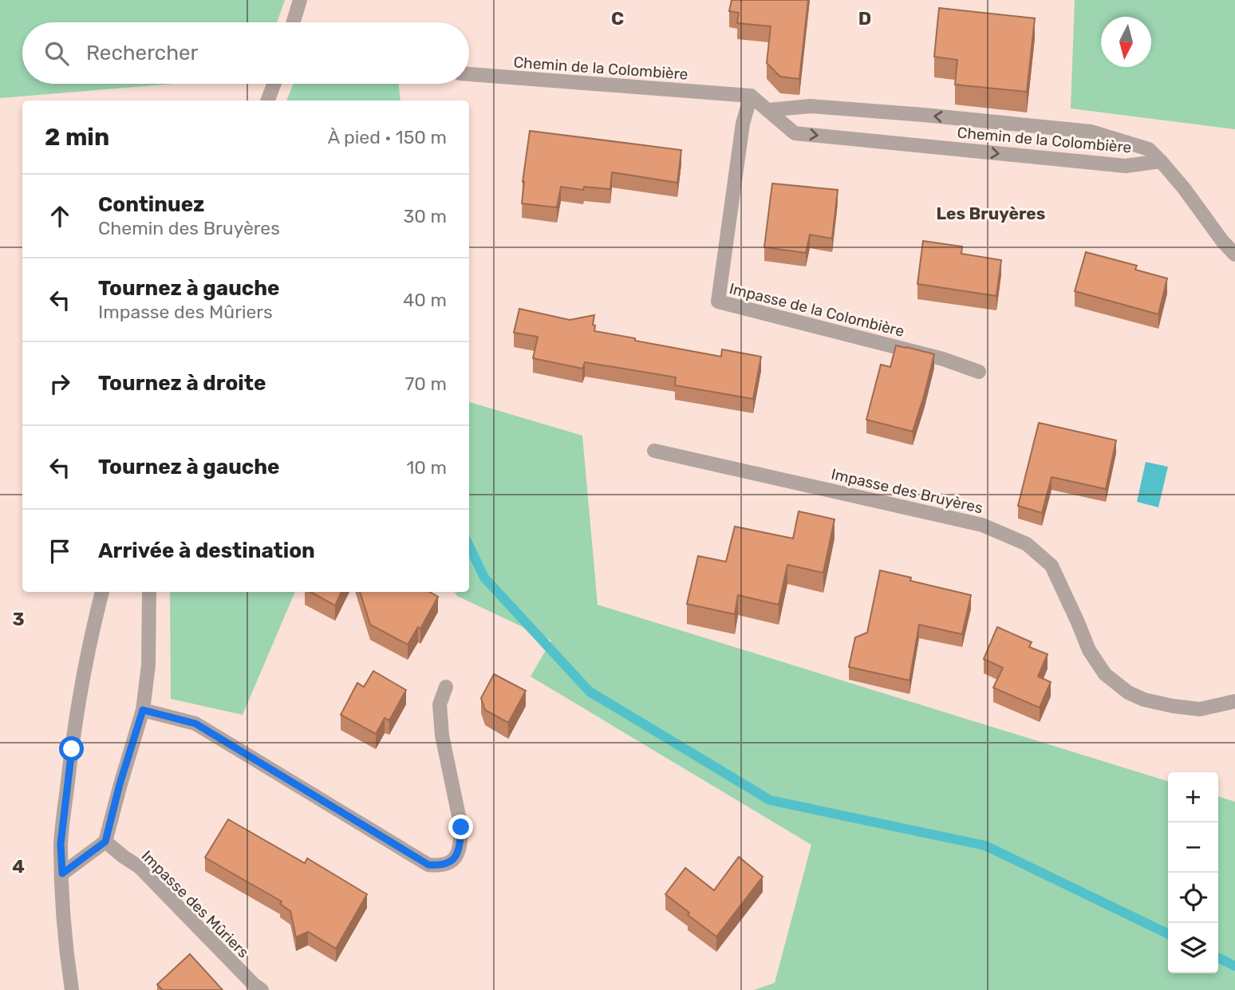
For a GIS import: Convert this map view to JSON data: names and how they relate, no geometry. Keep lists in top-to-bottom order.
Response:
{
  "streets": {
    "street": [
      "Chemin de la Colombière",
      "Impasse de la Colombière",
      "Impasse des Bruyères",
      "Impasse des Mûriers"
    ]
  },
  "crossings": [
    ["Chemin de la Colombière", "Impasse de la Colombière"]
  ],
  "districts": ["Les Bruyères"],
  "north": "bottom",
  "page": {
    "search": "Rechercher",
    "heading": ["2 min", "À pied · 150 m"],
    "list": [
      ["Continuez", "Chemin des Bruyères", "30 m"],
      ["Tournez à gauche", "Impasse des Mûriers", "40 m"],
      ["Tournez à droite", "70 m"],
      ["Tournez à gauche", "10 m"],
      "Arrivée à destination"
    ],
    "map_buttons": ["+", "−"]
  },
  "grid": {
    "columns": ["C", "D"],
    "rows": ["3", "4"]
  }
}
